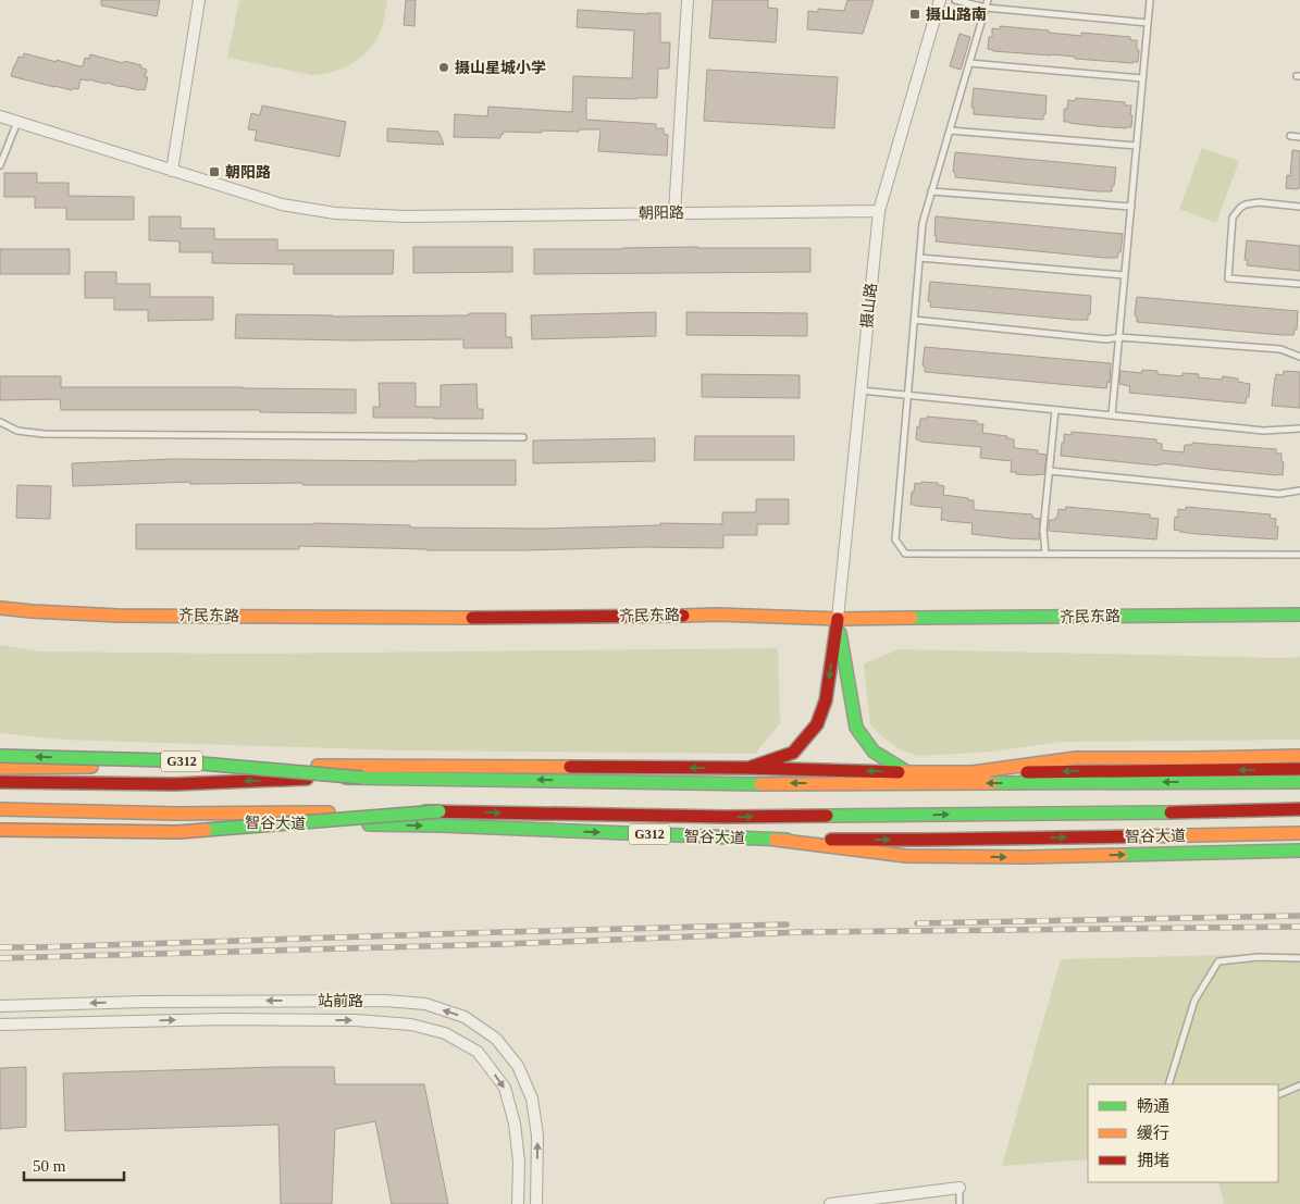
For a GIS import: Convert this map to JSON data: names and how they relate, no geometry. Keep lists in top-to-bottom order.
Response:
{
  "streets": {
    "main road": ["齐民东路", "G312", "智谷大道"],
    "street": ["朝阳路", "摄山路", "站前路"]
  },
  "crossings": [
    ["朝阳路", "摄山路"],
    ["摄山路", "齐民东路"]
  ],
  "places": {
    "transit": ["摄山路南", "朝阳路"],
    "other": ["摄山星城小学"]
  },
  "legend": ["畅通", "缓行", "拥堵"],
  "scale_bar": "50 m"
}
